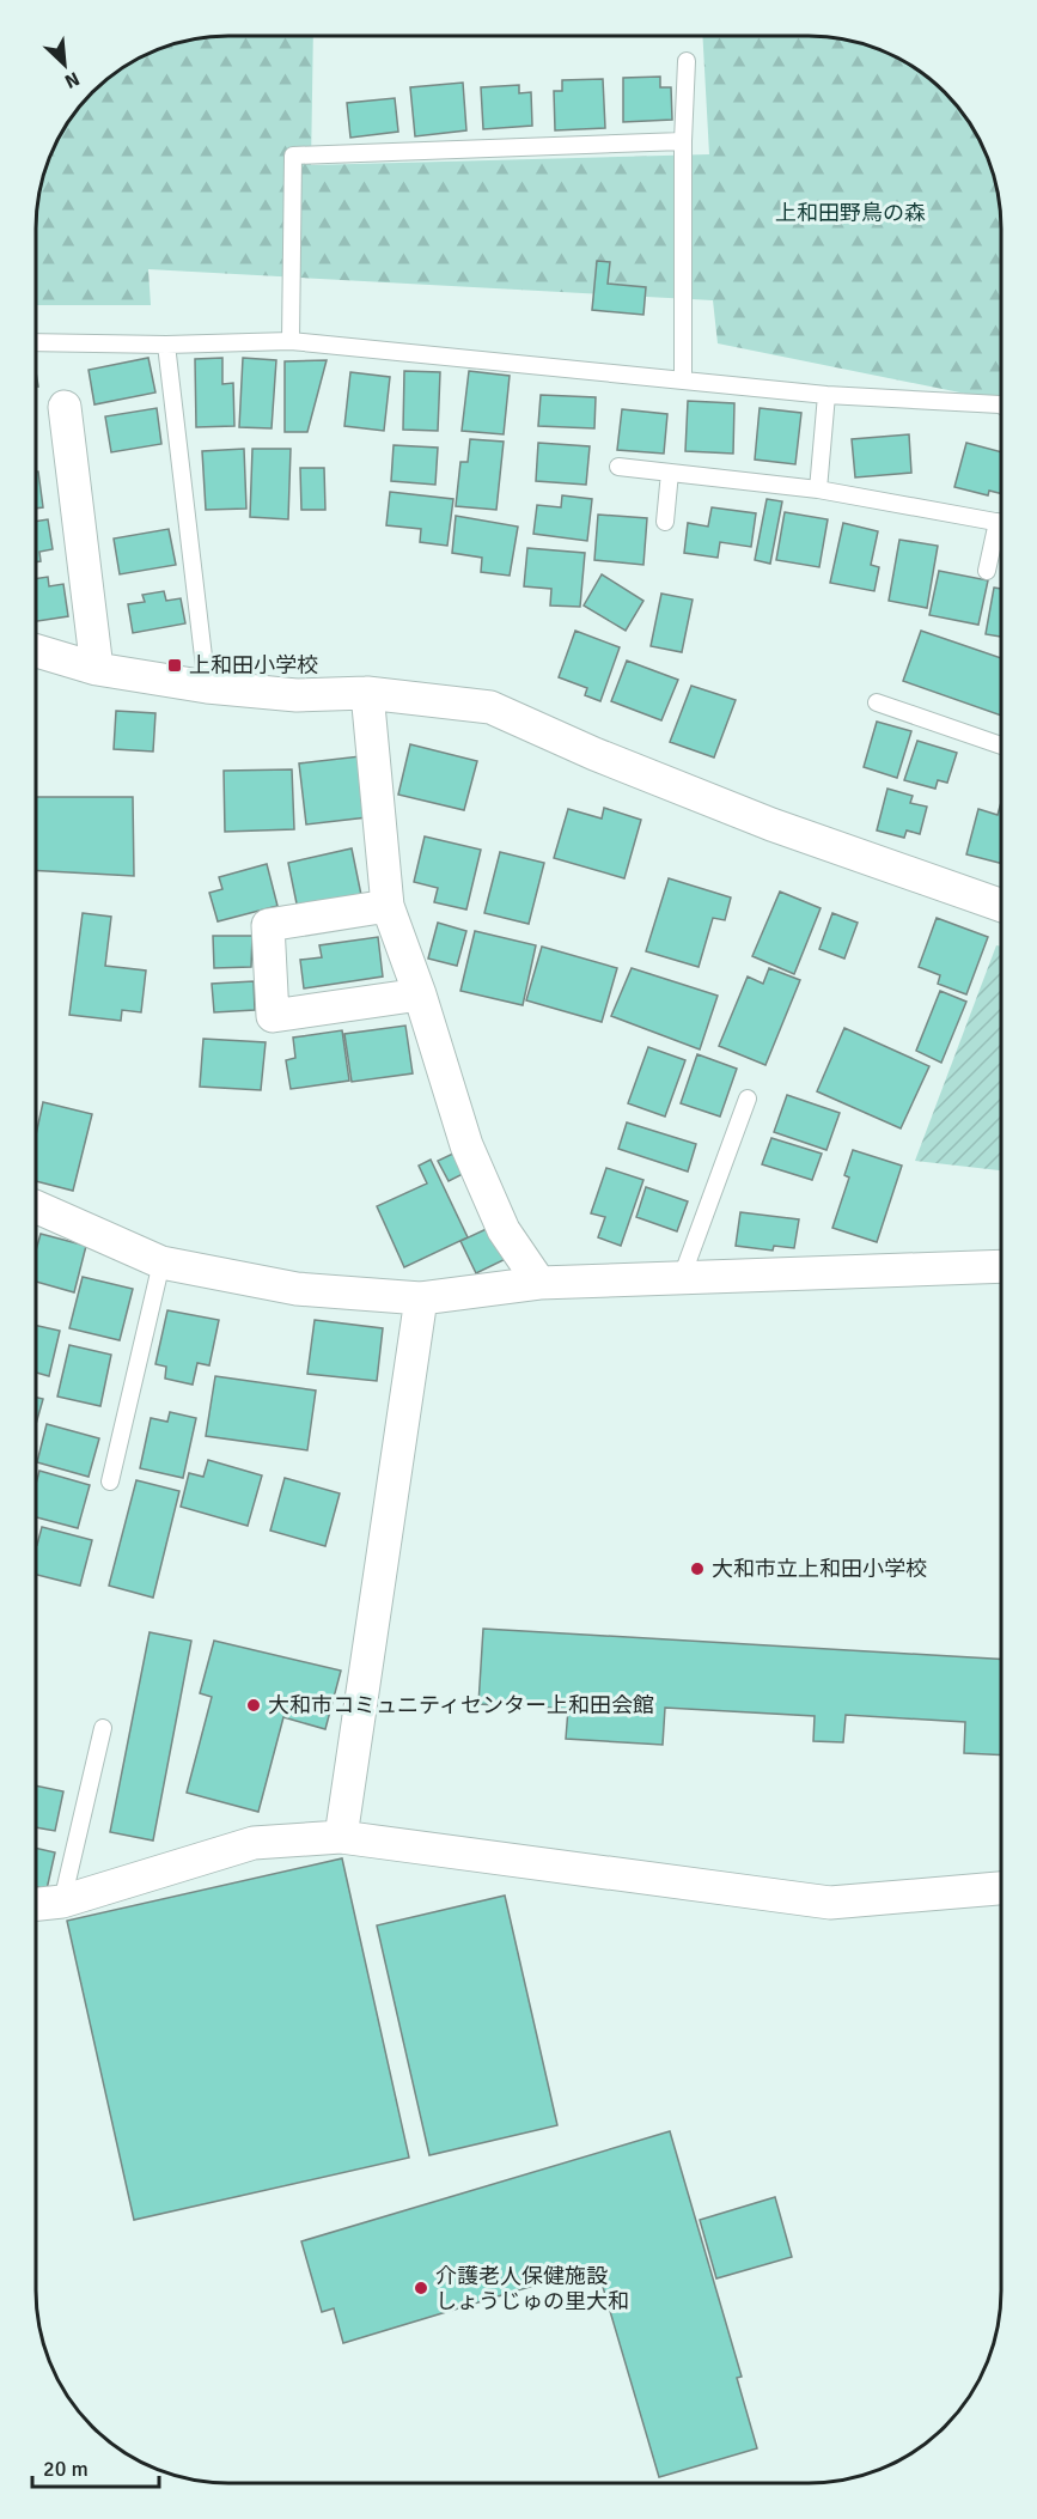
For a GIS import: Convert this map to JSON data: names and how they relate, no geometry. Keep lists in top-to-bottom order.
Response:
{
  "parks": ["上和田野鳥の森"],
  "places": {
    "transit": ["上和田小学校"],
    "other": ["大和市立上和田小学校", "大和市コミュニティセンター上和田会館", "介護老人保健施設 しょうじゅの里大和"]
  },
  "scale_bar": "20 m",
  "north": "bottom right"
}
